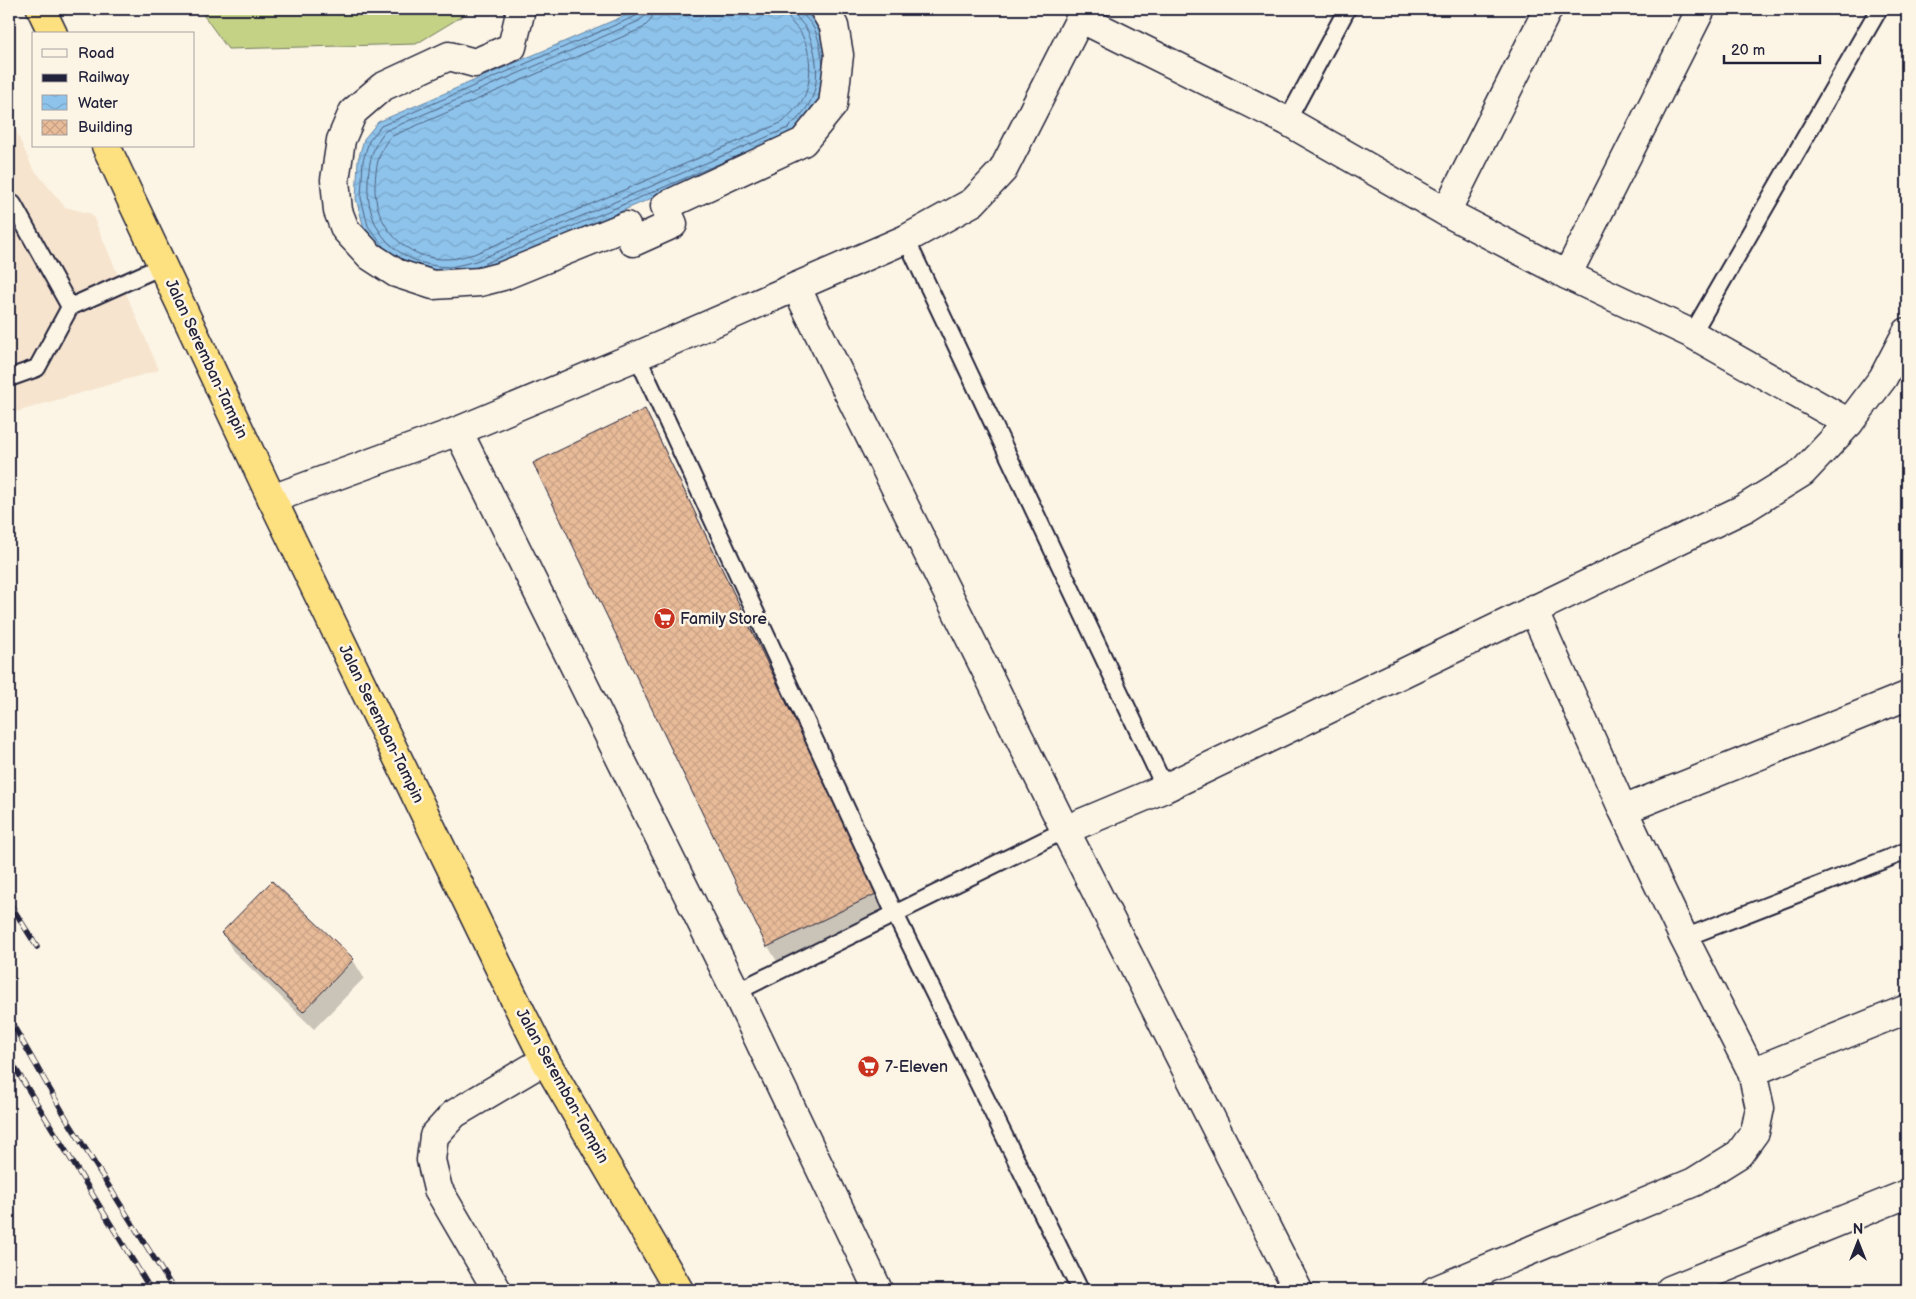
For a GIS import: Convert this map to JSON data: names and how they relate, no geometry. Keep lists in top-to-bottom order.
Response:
{
  "streets": {
    "highway": ["Jalan Seremban-Tampin"]
  },
  "places": {
    "supermarket": ["Family Store", "7-Eleven"]
  },
  "legend": [
    "Road",
    "Railway",
    "Water",
    "Building"
  ],
  "scale_bar": "20 m",
  "north": "top"
}
